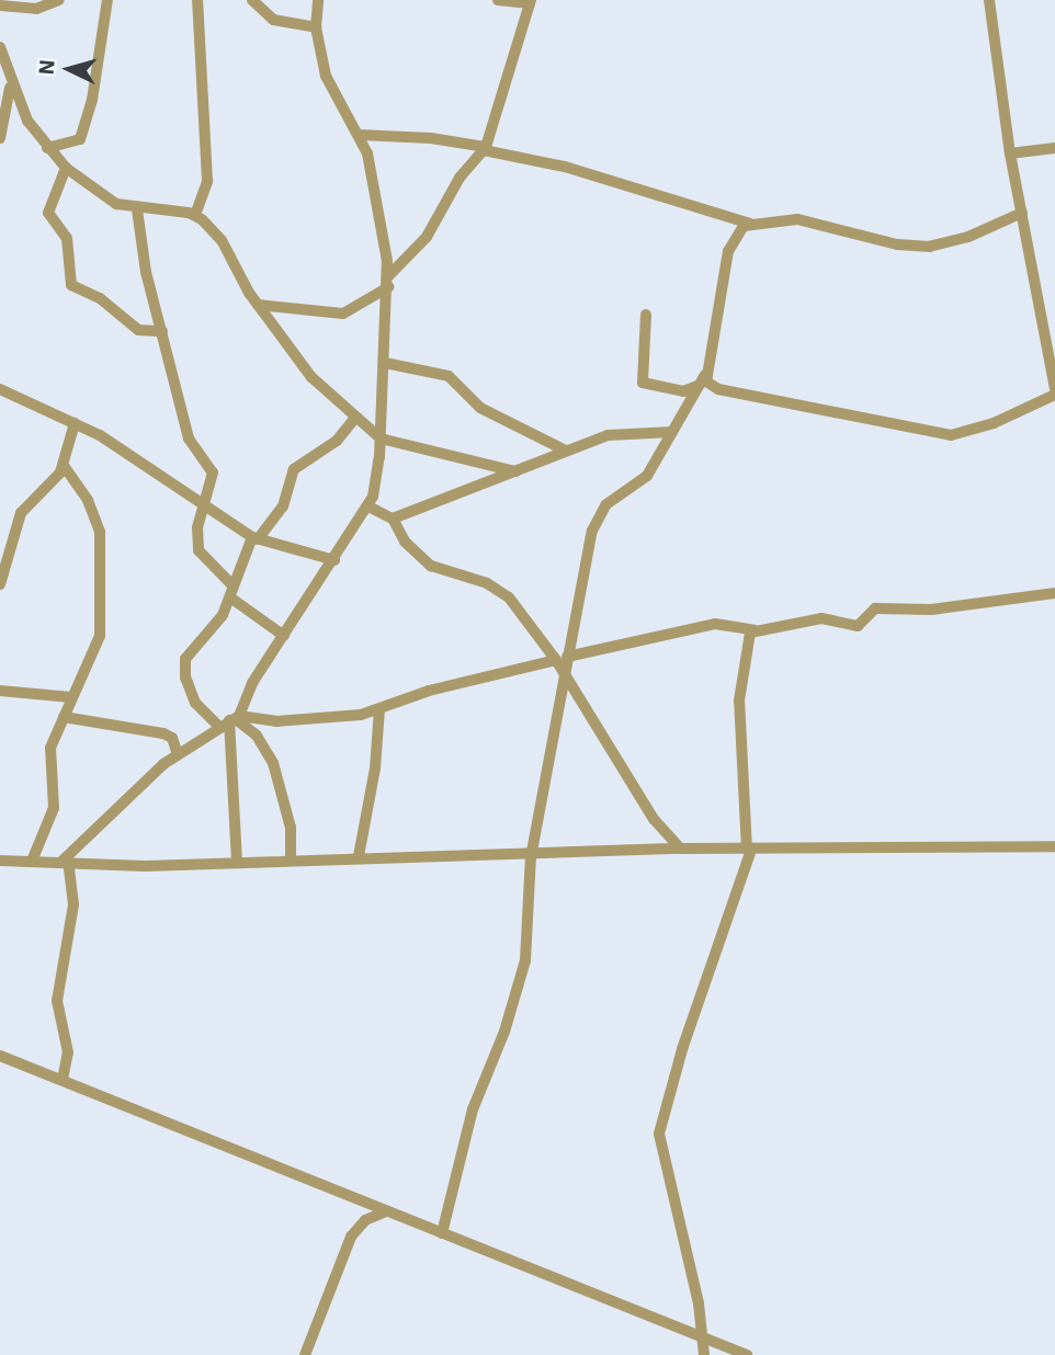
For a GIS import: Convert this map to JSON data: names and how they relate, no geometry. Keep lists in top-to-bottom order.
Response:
{
  "north": "left"
}
